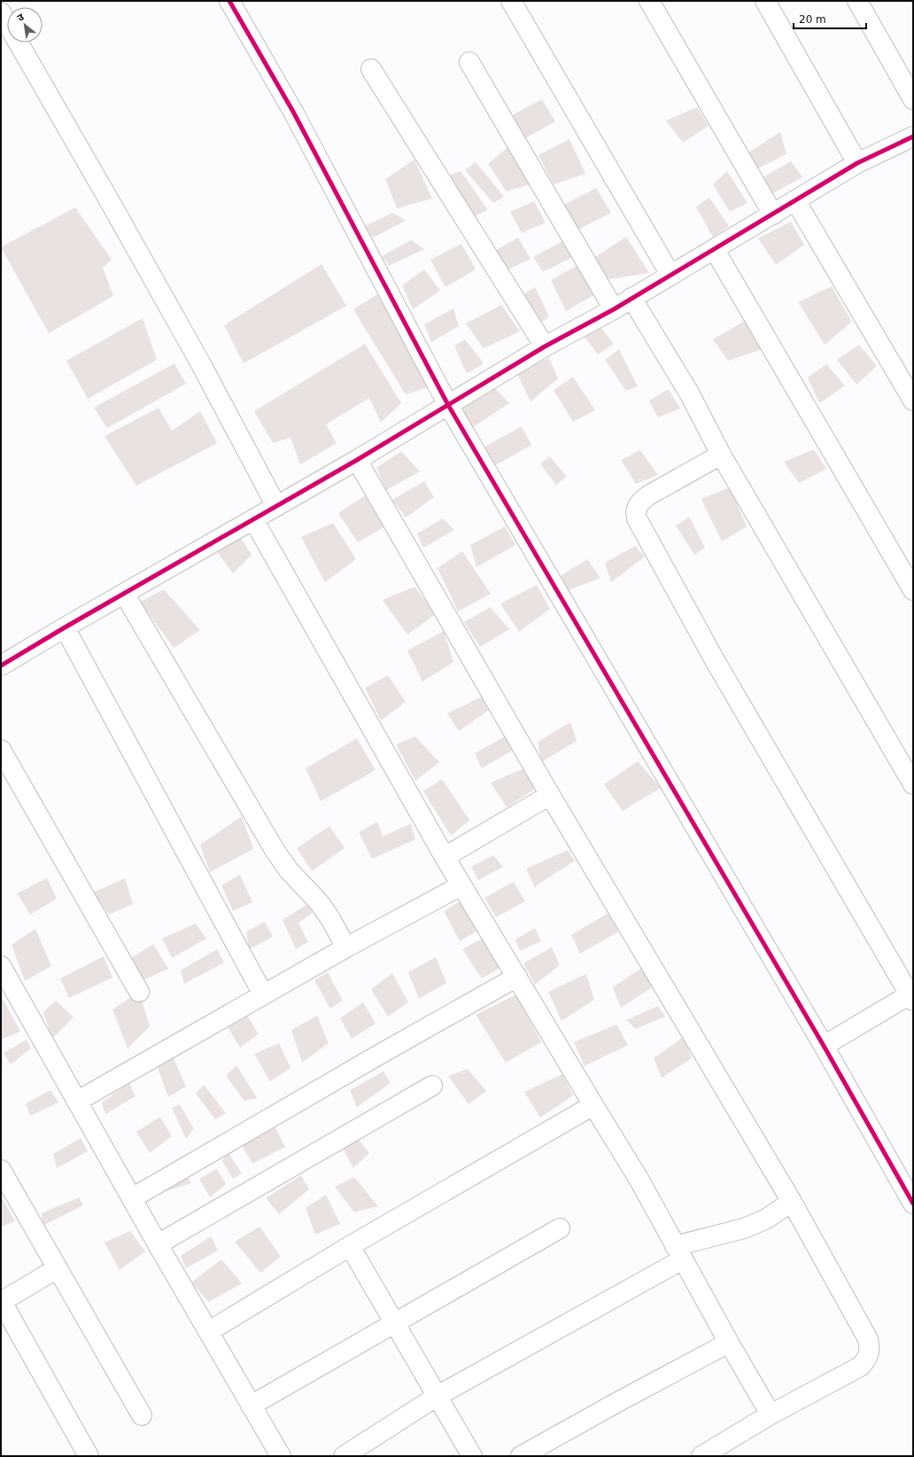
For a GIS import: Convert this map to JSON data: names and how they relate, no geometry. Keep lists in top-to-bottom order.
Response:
{
  "scale_bar": "20 m",
  "north": "top left"
}
